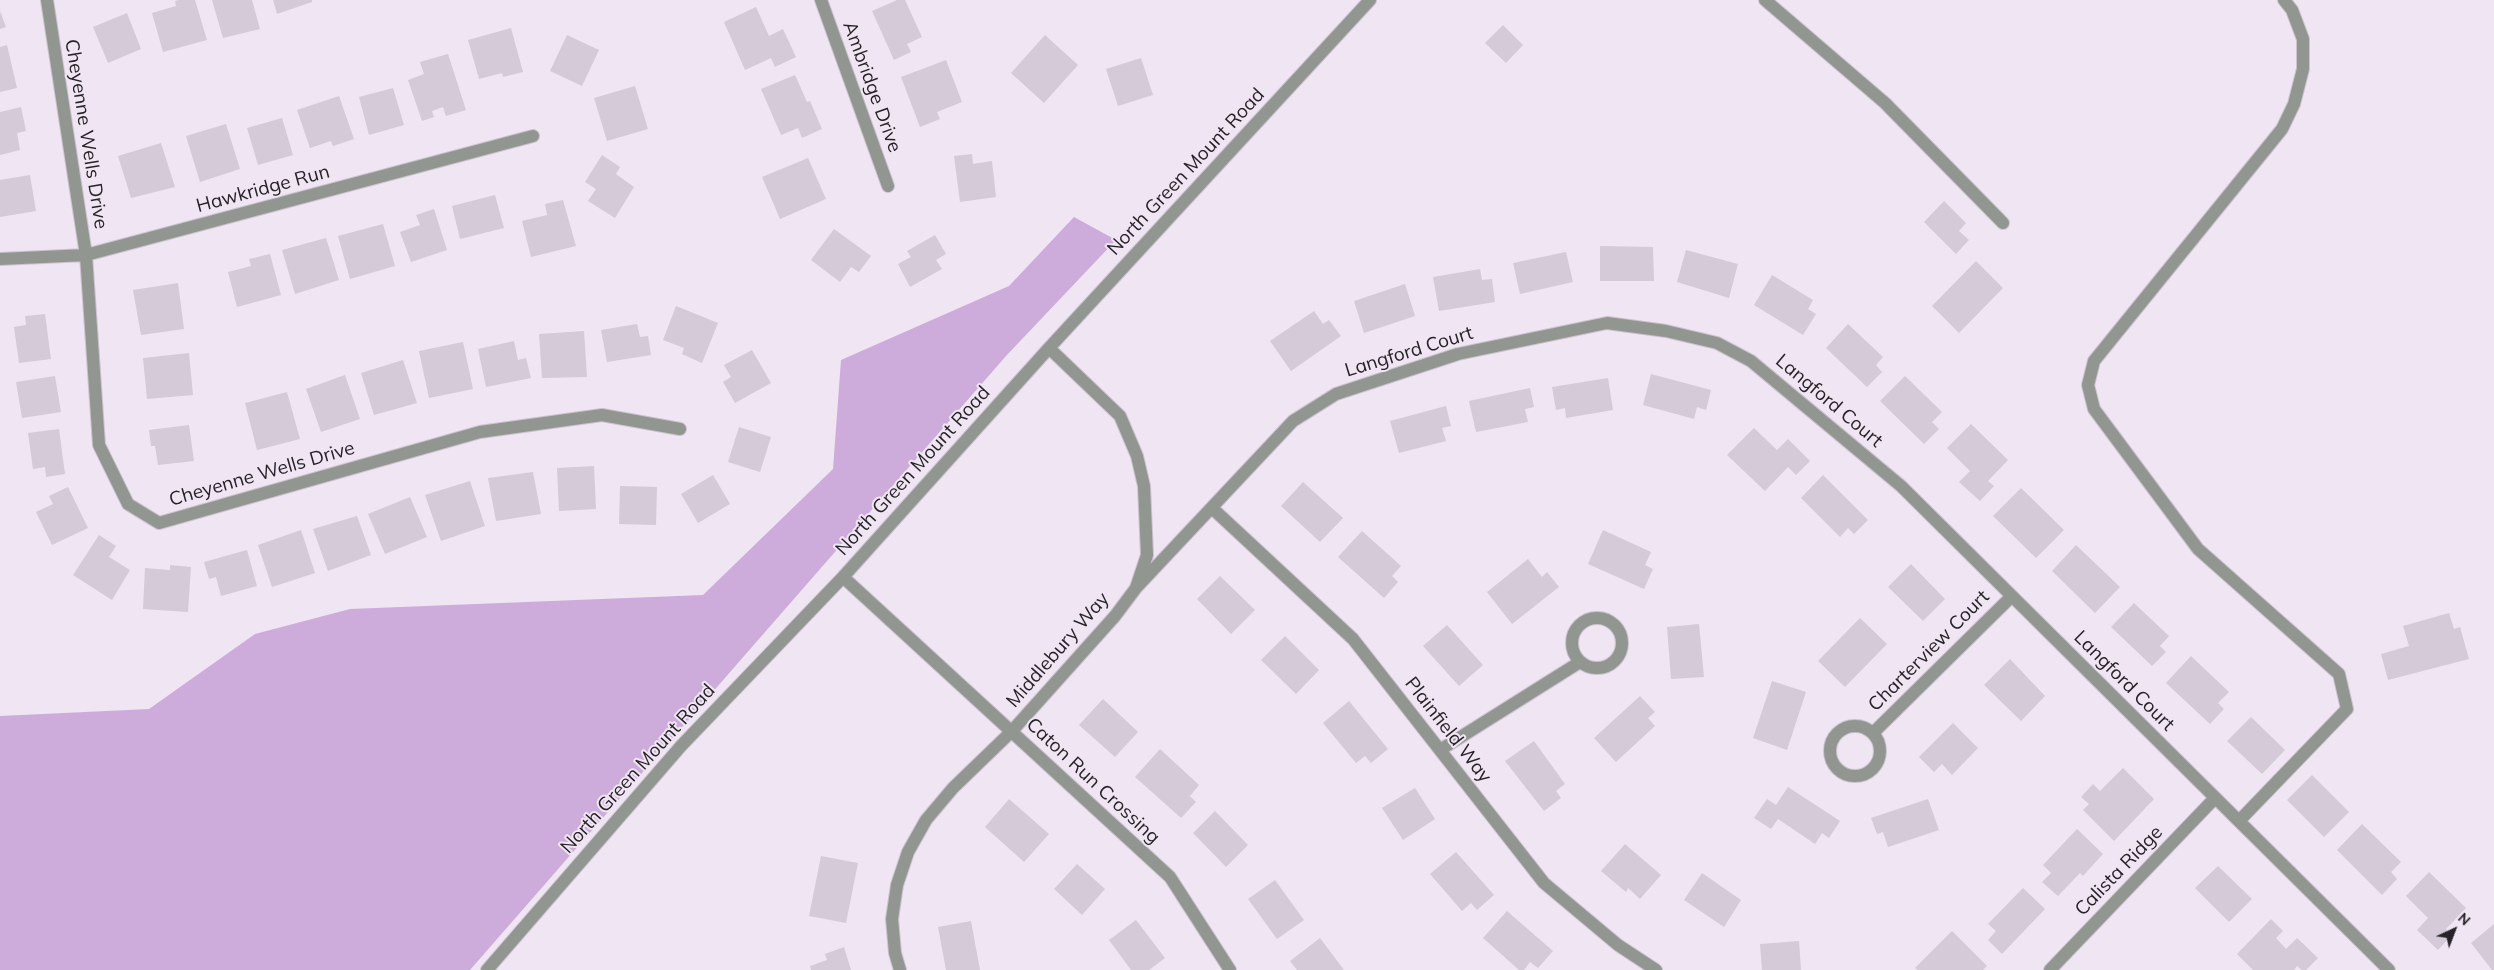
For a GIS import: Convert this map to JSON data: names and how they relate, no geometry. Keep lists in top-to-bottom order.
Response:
{
  "streets": {
    "street": [
      "Ambridge Drive",
      "Cheyenne Wells Drive",
      "North Green Mount Road",
      "Hawkridge Run",
      "Langford Court",
      "Middlebury Way",
      "Charterview Court",
      "Plainfield Way",
      "Caton Run Crossing",
      "Calista Ridge"
    ]
  },
  "crossings": [
    ["Cheyenne Wells Drive", "Hawkridge Run"],
    ["North Green Mount Road", "Middlebury Way"],
    ["North Green Mount Road", "Caton Run Crossing"],
    ["Langford Court", "Middlebury Way"],
    ["Langford Court", "Charterview Court"],
    ["Langford Court", "Plainfield Way"],
    ["Langford Court", "Calista Ridge"],
    ["Middlebury Way", "Caton Run Crossing"]
  ],
  "north": "top right"
}
